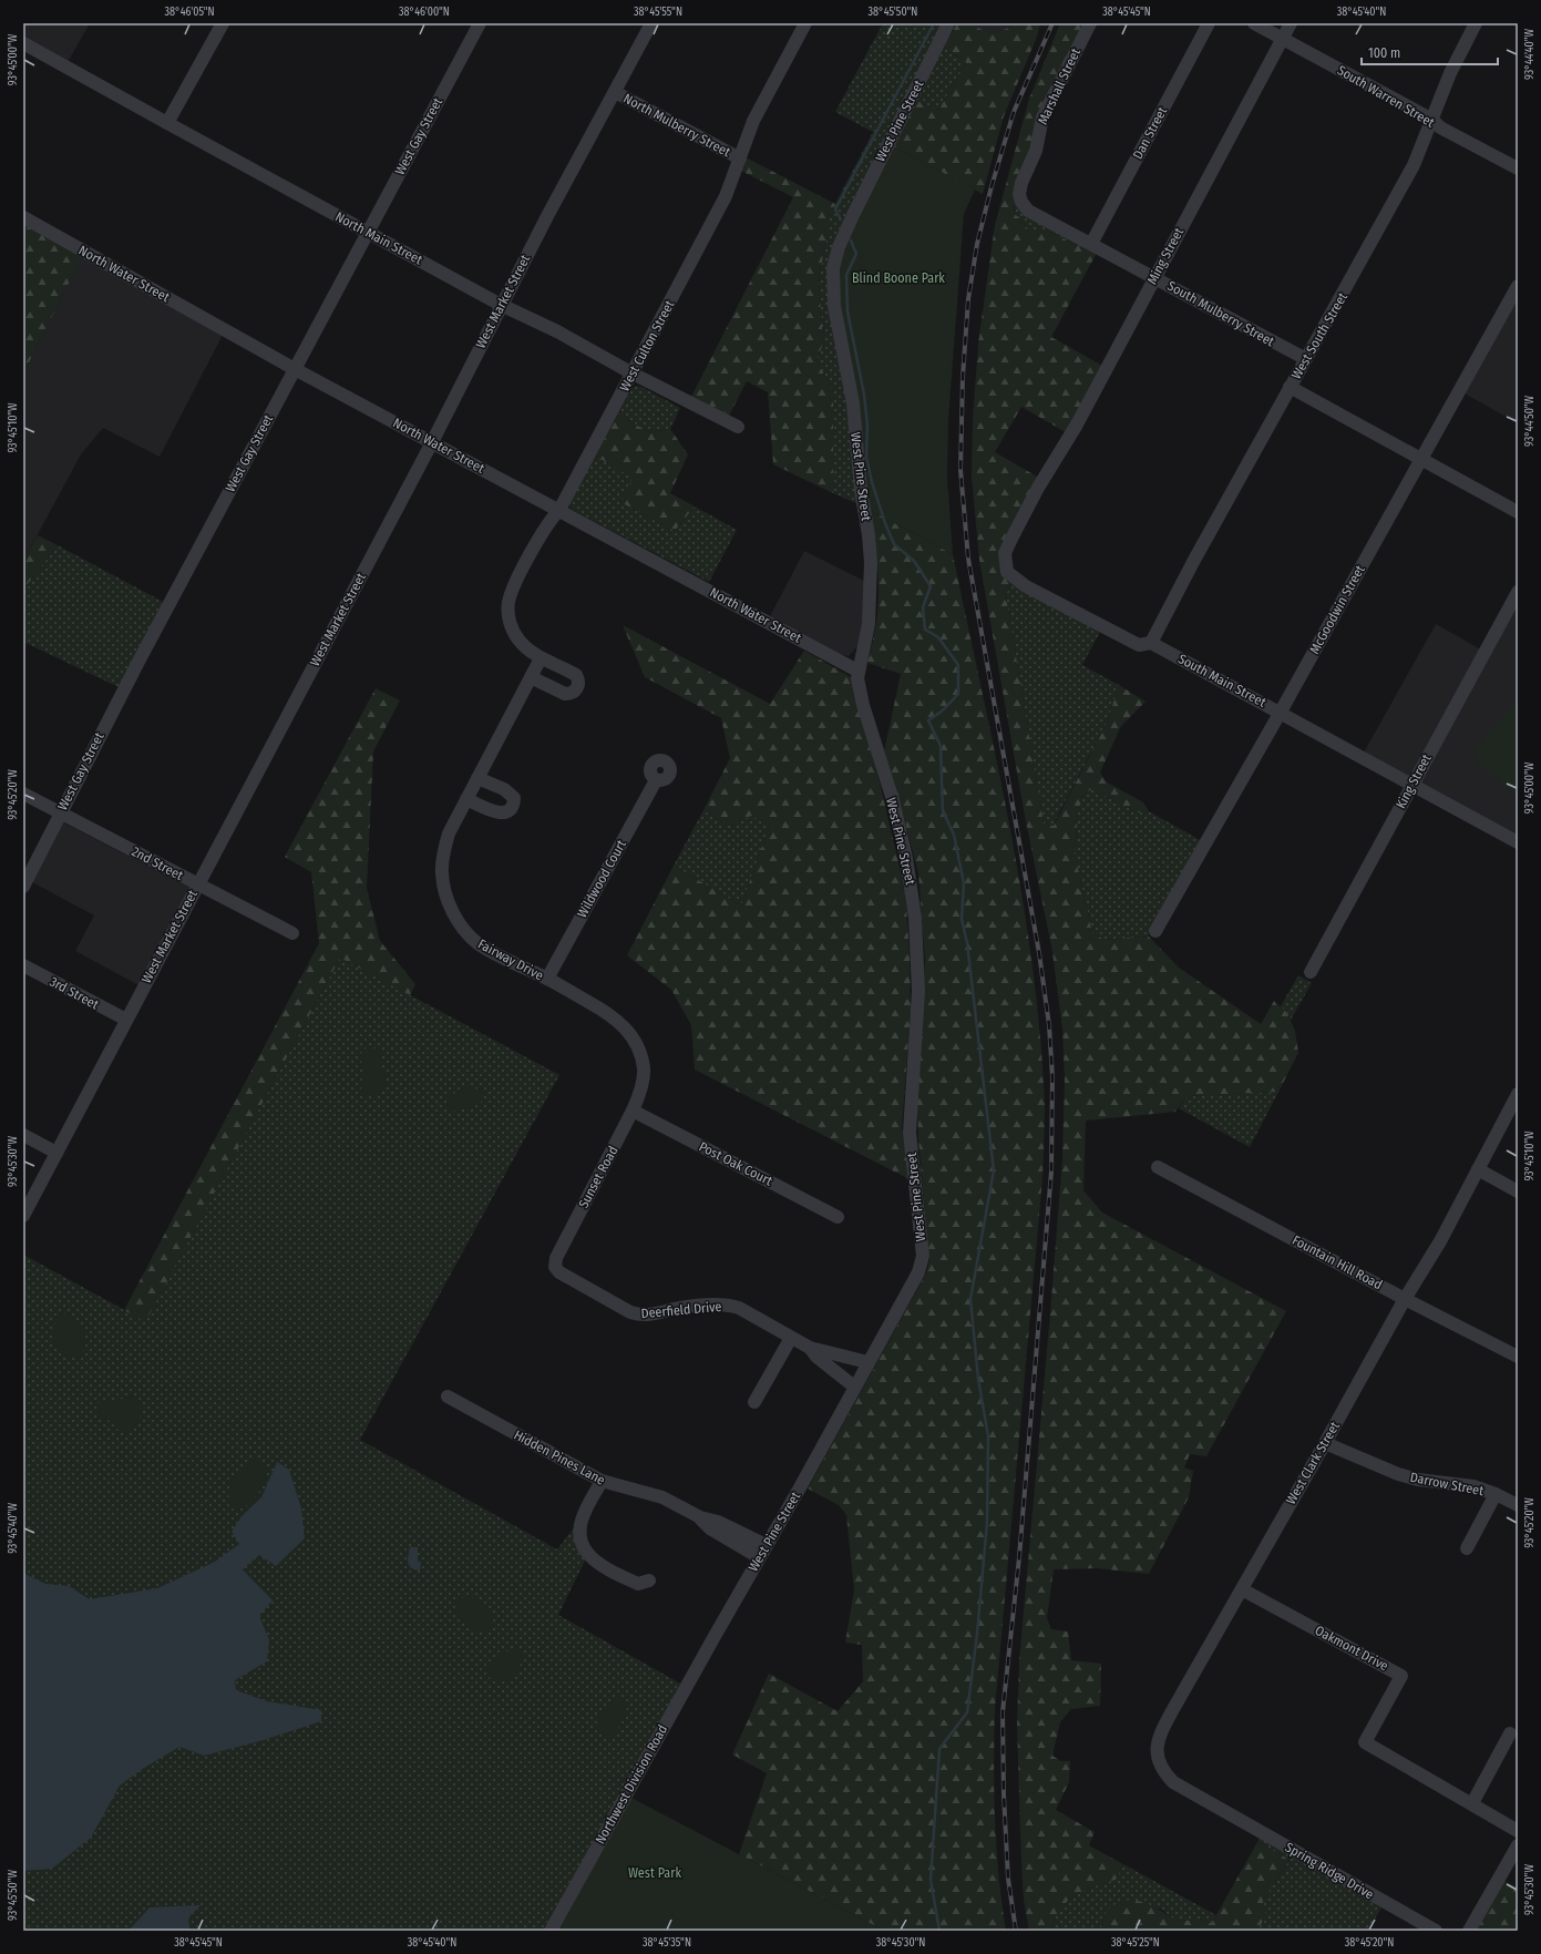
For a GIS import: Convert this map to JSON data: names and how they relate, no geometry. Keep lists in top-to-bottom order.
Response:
{
  "streets": {
    "street": [
      "Marshall Street",
      "South Warren Street",
      "West Pine Street",
      "North Mulberry Street",
      "Dan Street",
      "West Gay Street",
      "North Main Street",
      "Ming Street",
      "North Water Street",
      "West Market Street",
      "South Mulberry Street",
      "West South Street",
      "West Culton Street",
      "McGoodwin Street",
      "South Main Street",
      "King Street",
      "2nd Street",
      "Wildwood Court",
      "Fairway Drive",
      "3rd Street",
      "Post Oak Court",
      "Sunset Road",
      "Fountain Hill Road",
      "Deerfield Drive",
      "Hidden Pines Lane",
      "West Clark Street",
      "Darrow Street",
      "Oakmont Drive",
      "Northwest Division Road",
      "Spring Ridge Drive"
    ]
  },
  "crossings": [
    ["Marshall Street", "South Mulberry Street"],
    ["South Warren Street", "Ming Street"],
    ["South Warren Street", "West South Street"],
    ["West Pine Street", "North Water Street"],
    ["West Pine Street", "Deerfield Drive"],
    ["West Pine Street", "Hidden Pines Lane"],
    ["West Pine Street", "Northwest Division Road"],
    ["North Mulberry Street", "West Market Street"],
    ["North Mulberry Street", "West Culton Street"],
    ["Dan Street", "South Mulberry Street"],
    ["West Gay Street", "North Main Street"],
    ["West Gay Street", "North Water Street"],
    ["West Gay Street", "2nd Street"],
    ["North Main Street", "West Market Street"],
    ["North Main Street", "West Culton Street"],
    ["Ming Street", "South Mulberry Street"],
    ["Ming Street", "South Main Street"],
    ["North Water Street", "West Market Street"],
    ["North Water Street", "West Culton Street"],
    ["West Market Street", "2nd Street"],
    ["West Market Street", "3rd Street"],
    ["South Mulberry Street", "West South Street"],
    ["West South Street", "South Main Street"],
    ["West Culton Street", "Fairway Drive"],
    ["McGoodwin Street", "South Main Street"],
    ["South Main Street", "King Street"],
    ["Wildwood Court", "Fairway Drive"],
    ["Fairway Drive", "Post Oak Court"],
    ["Fairway Drive", "Sunset Road"],
    ["Post Oak Court", "Sunset Road"],
    ["Sunset Road", "Deerfield Drive"],
    ["Fountain Hill Road", "West Clark Street"],
    ["West Clark Street", "Darrow Street"],
    ["West Clark Street", "Oakmont Drive"],
    ["West Clark Street", "Spring Ridge Drive"]
  ],
  "parks": ["Blind Boone Park", "West Park"],
  "scale_bar": "100 m",
  "coordinates": [
    "38°46'05\"N",
    "38°46'00\"N",
    "38°45'55\"N",
    "38°45'50\"N",
    "38°45'45\"N",
    "38°45'40\"N",
    "93°44'40\"W",
    "93°45'00\"W",
    "93°44'50\"W",
    "93°45'10\"W",
    "93°45'20\"W",
    "93°45'30\"W",
    "93°45'40\"W",
    "93°45'50\"W",
    "38°45'35\"N",
    "38°45'30\"N",
    "38°45'25\"N",
    "38°45'20\"N"
  ]
}
